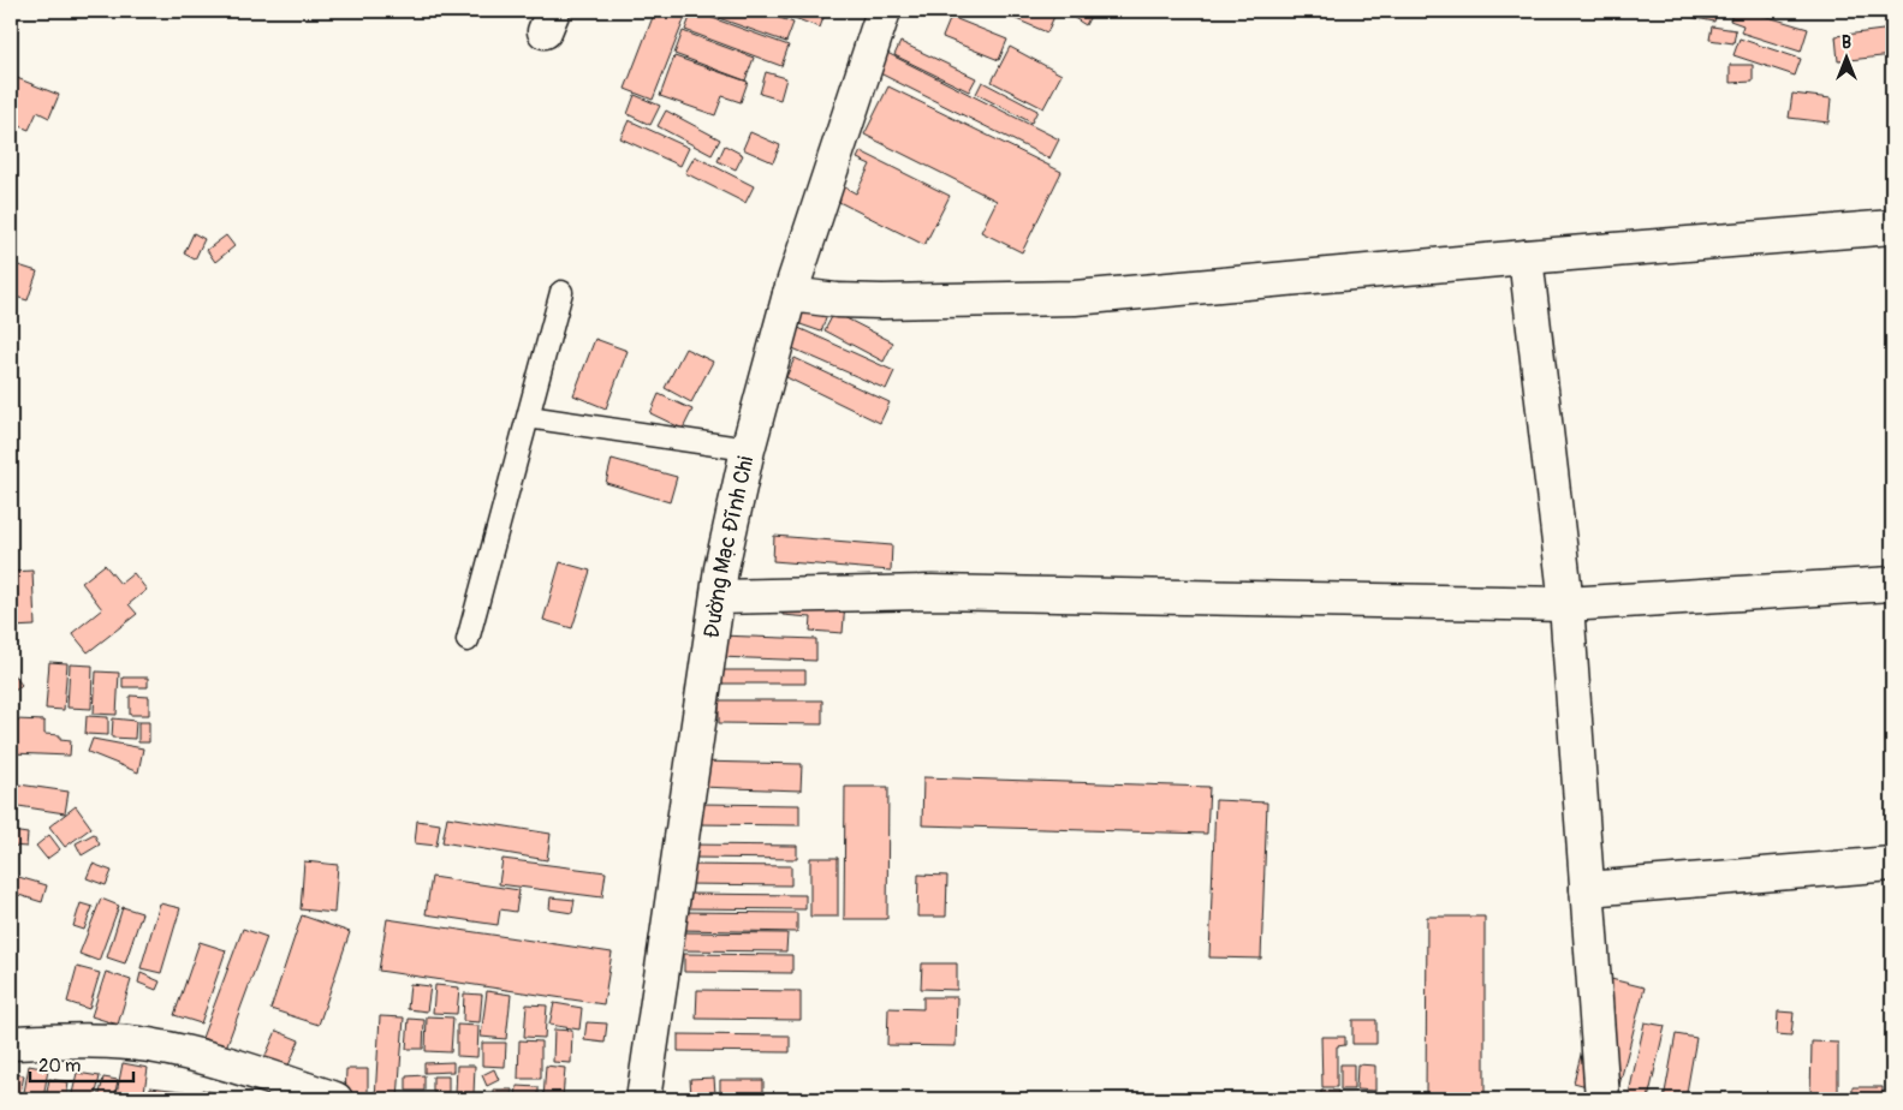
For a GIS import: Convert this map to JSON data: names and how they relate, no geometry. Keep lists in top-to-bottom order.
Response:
{
  "streets": {
    "street": ["Đường Mạc Đĩnh Chi"]
  },
  "scale_bar": "20 m",
  "north": "top"
}
